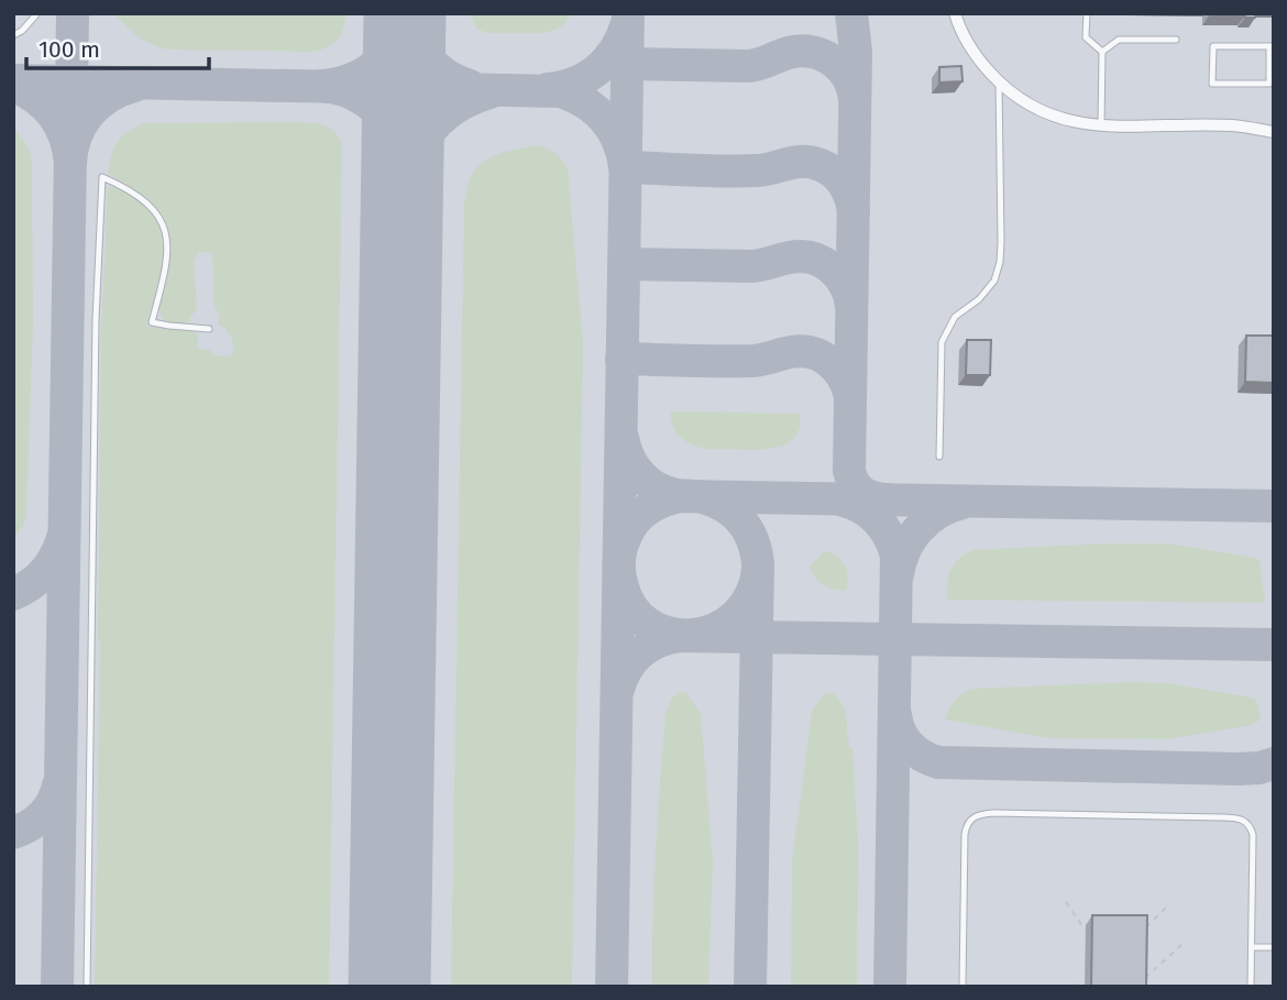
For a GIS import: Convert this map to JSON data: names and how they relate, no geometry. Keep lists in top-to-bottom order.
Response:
{
  "scale_bar": "100 m"
}
